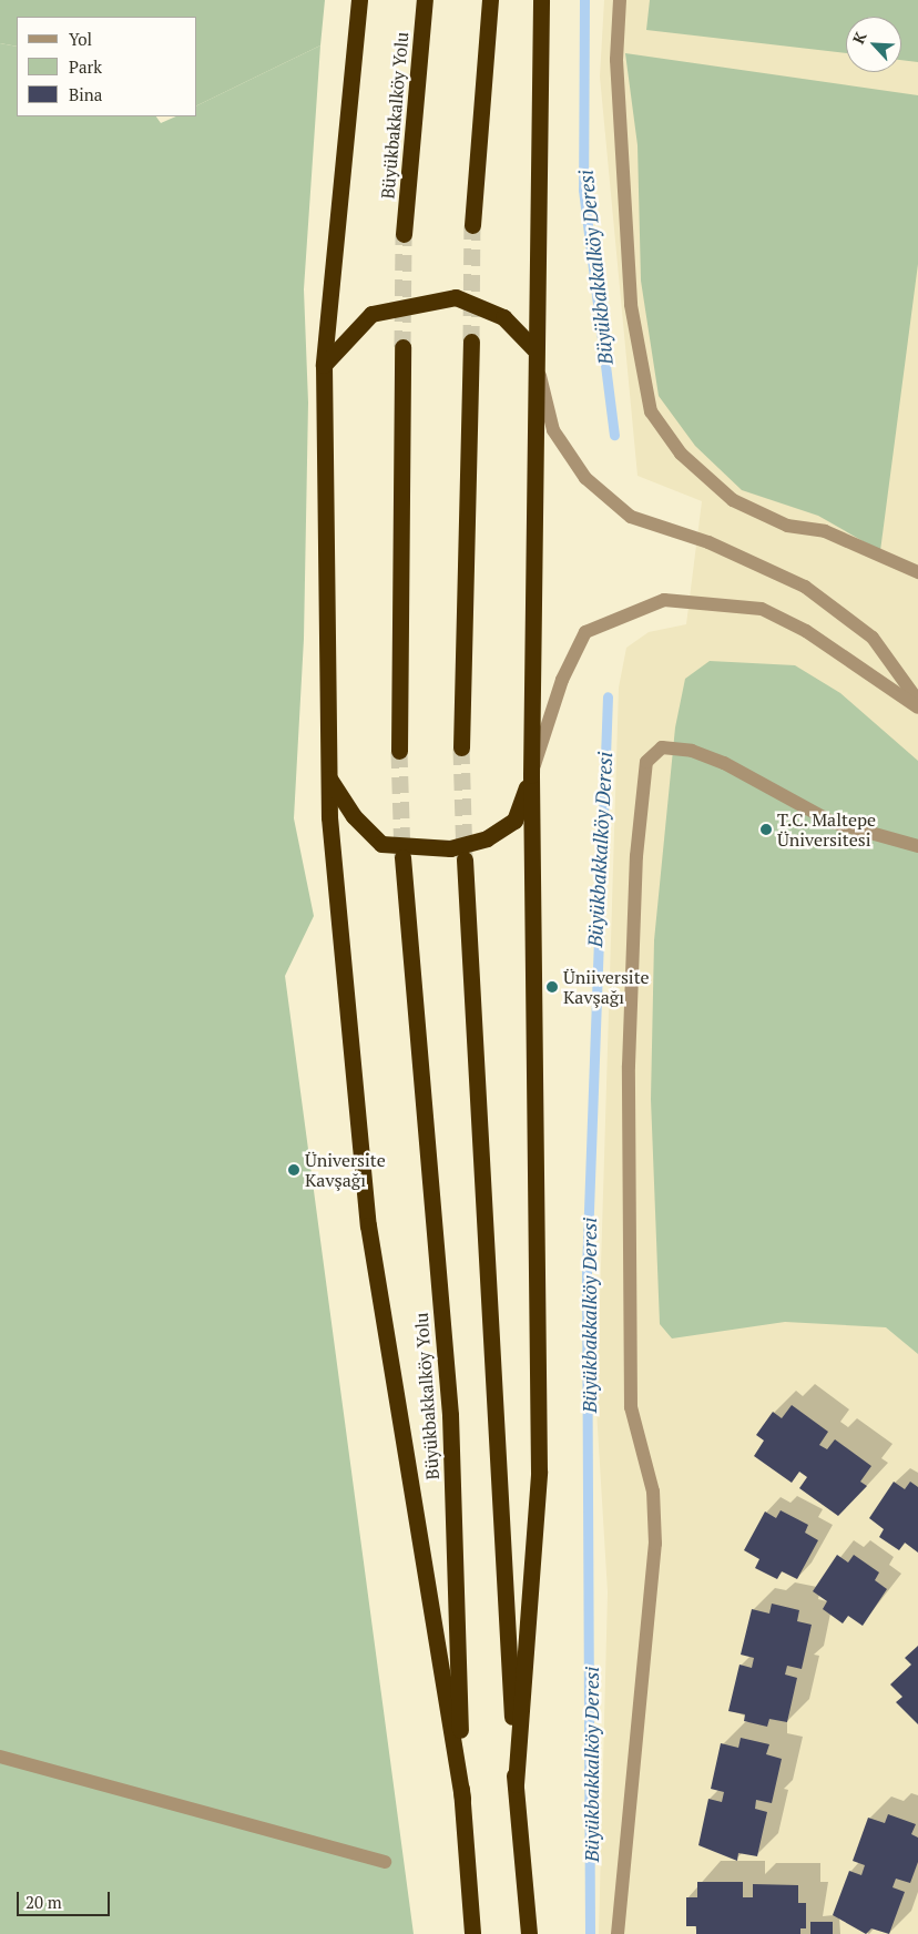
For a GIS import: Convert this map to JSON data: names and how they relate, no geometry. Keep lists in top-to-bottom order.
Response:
{
  "streets": {
    "highway": ["Büyükbakkalköy Yolu"]
  },
  "water": ["Büyükbakkalköy Deresi"],
  "places": ["T.C. Maltepe Üniversitesi", "Üniiversite Kavşağı", "Üniversite Kavşağı"],
  "legend": ["Yol", "Park", "Bina"],
  "scale_bar": "20 m",
  "north": "top left"
}
